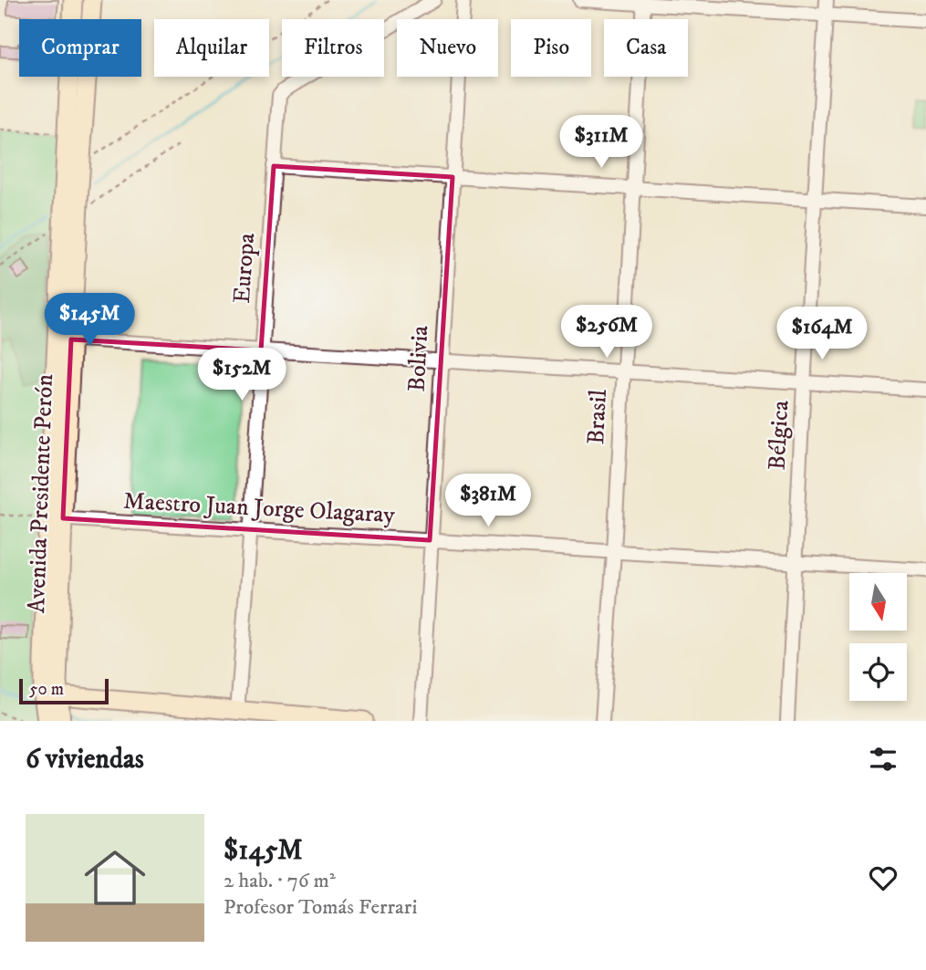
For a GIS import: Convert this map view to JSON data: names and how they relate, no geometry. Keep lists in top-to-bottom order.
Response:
{
  "streets": {
    "main road": ["Avenida Presidente Perón"],
    "street": [
      "Europa",
      "Bolivia",
      "Brasil",
      "Bélgica",
      "Maestro Juan Jorge Olagaray"
    ]
  },
  "crossings": [
    ["Europa", "Maestro Juan Jorge Olagaray"],
    ["Bolivia", "Maestro Juan Jorge Olagaray"],
    ["Brasil", "Maestro Juan Jorge Olagaray"],
    ["Bélgica", "Maestro Juan Jorge Olagaray"],
    ["Avenida Presidente Perón", "Maestro Juan Jorge Olagaray"]
  ],
  "scale_bar": "50 m",
  "north": "bottom",
  "page": {
    "chip": [
      "Comprar",
      "Alquilar",
      "Filtros",
      "Nuevo",
      "Piso",
      "Casa"
    ],
    "price": [
      "$311M",
      "$145M",
      "$256M",
      "$164M",
      "$152M",
      "$381M"
    ],
    "scale": "50 m",
    "heading": "6 viviendas",
    "list": [
      {
        "name": "$145M",
        "note": "2 hab. · 76 m² · Profesor Tomás Ferrari"
      }
    ]
  }
}
